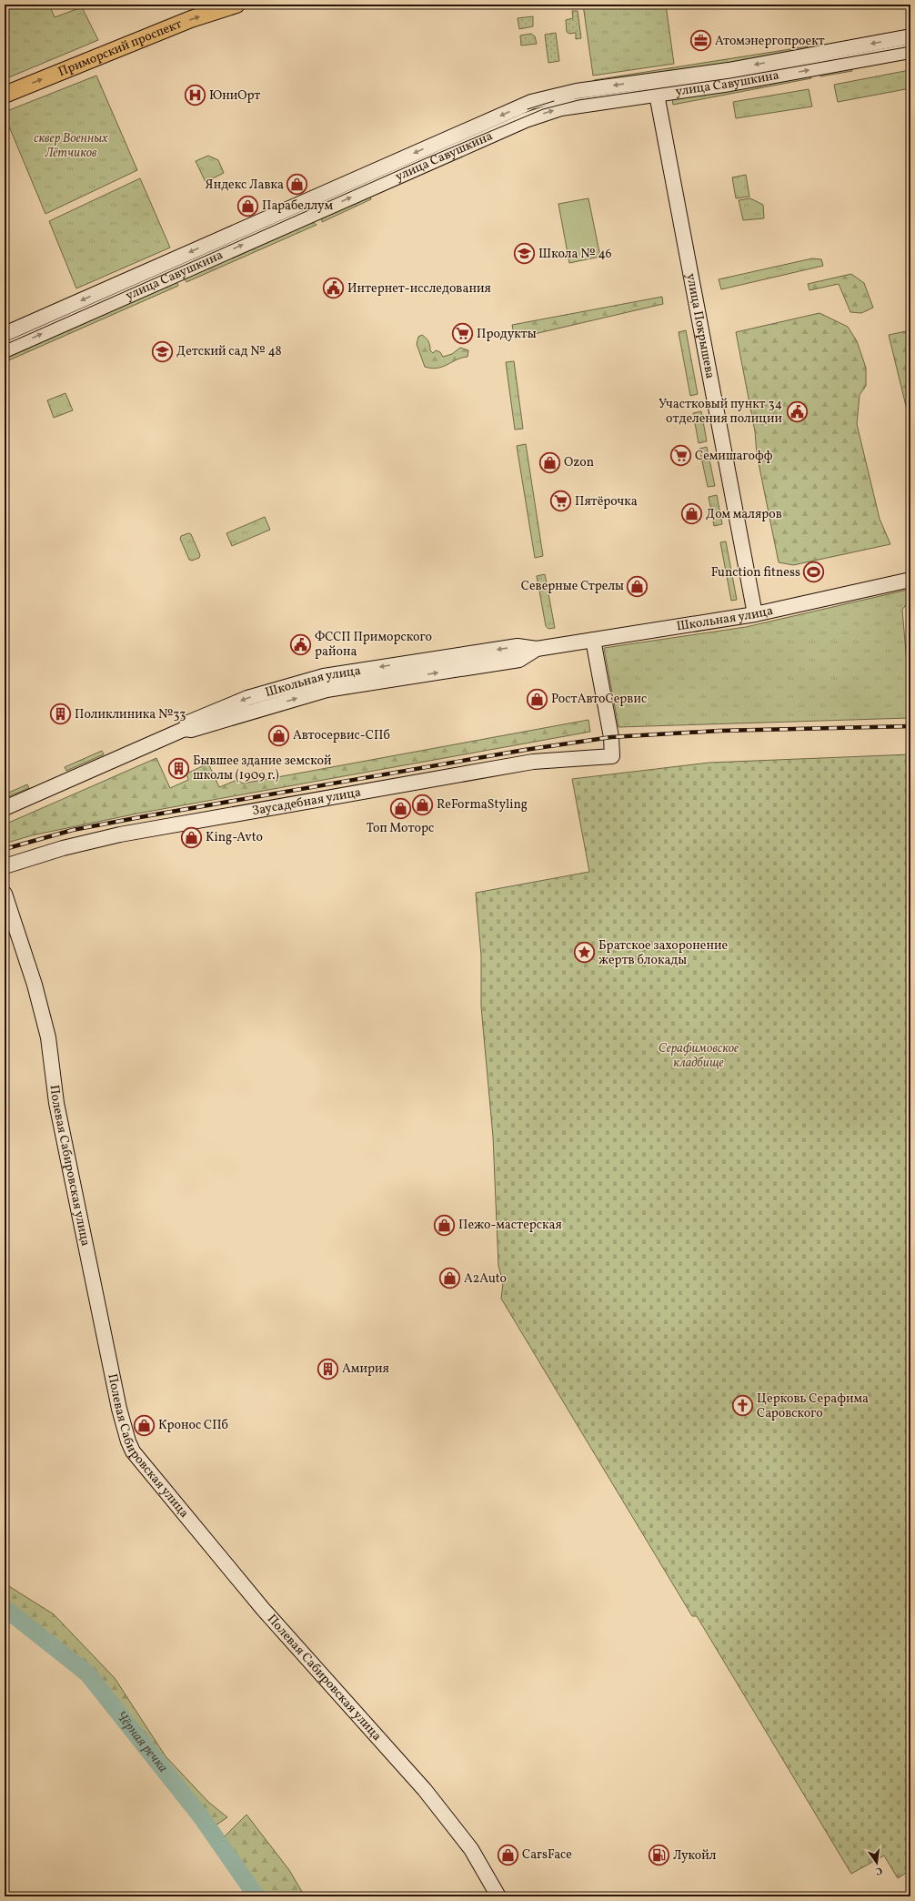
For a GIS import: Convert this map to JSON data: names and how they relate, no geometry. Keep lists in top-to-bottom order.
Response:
{
  "streets": {
    "main road": ["Приморский проспект"],
    "street": [
      "улица Савушкина",
      "улица Покрышева",
      "Школьная улица",
      "Заусадебная улица",
      "Полевая Сабировская улица"
    ]
  },
  "crossings": [
    ["улица Савушкина", "улица Покрышева"],
    ["улица Покрышева", "Школьная улица"],
    ["Школьная улица", "Заусадебная улица"]
  ],
  "one_way": ["Приморский проспект"],
  "water": ["Чёрная речка"],
  "parks": ["сквер Военных Лётчиков", "Серафимовское кладбище"],
  "places": {
    "office": ["Атомэнергопроект"],
    "hospital": ["ЮниОрт"],
    "shop": [
      "Яндекс Лавка",
      "Парабеллум",
      "Ozon",
      "Дом маляров",
      "Северные Стрелы",
      "РостАвтоСервис",
      "Автосервис-СПб",
      "ReFormaStyling",
      "Топ Моторс",
      "King-Avto",
      "Пежо-мастерская",
      "A2Auto",
      "Кронос СПб",
      "CarsFace"
    ],
    "school or university": ["Школа № 46", "Детский сад № 48"],
    "public building": ["Интернет-исследования", "Участковый пункт 34 отделения полиции", "ФССП Приморского района"],
    "supermarket": ["Продукты", "Семишагофф", "Пятёрочка"],
    "sports": ["Function fitness"],
    "building": ["Поликлиника №33", "Бывшее здание земской школы (1909 г.)", "Амирия"],
    "place": ["Братское захоронение жертв блокады"],
    "church": ["Церковь Серафима Саровского"],
    "fuel station": ["Лукойл"]
  },
  "north": "bottom"
}
